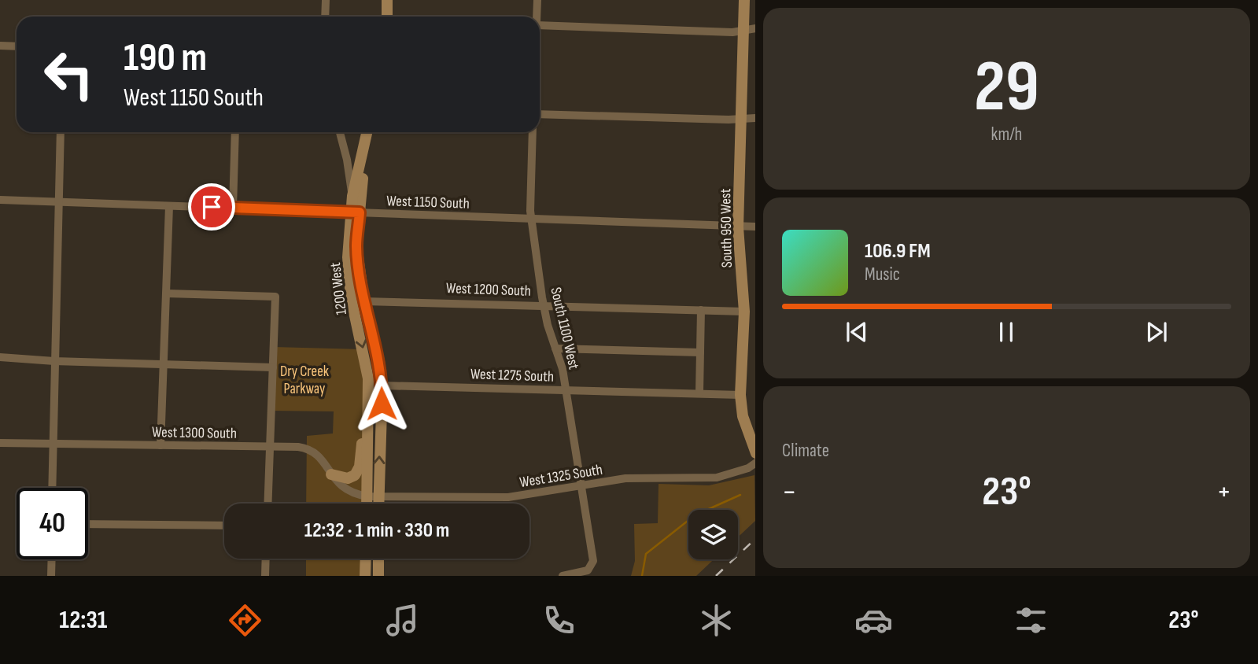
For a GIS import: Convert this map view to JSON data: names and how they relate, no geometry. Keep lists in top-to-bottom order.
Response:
{
  "streets": {
    "street": [
      "West 1150 South",
      "South 950 West",
      "1200 West",
      "West 1200 South",
      "South 1100 West",
      "West 1275 South",
      "West 1300 South",
      "West 1325 South"
    ]
  },
  "crossings": [
    ["West 1150 South", "South 950 West"],
    ["West 1150 South", "1200 West"],
    ["West 1150 South", "South 1100 West"],
    ["South 950 West", "West 1200 South"],
    ["South 950 West", "West 1275 South"],
    ["1200 West", "West 1200 South"],
    ["1200 West", "West 1275 South"],
    ["1200 West", "West 1300 South"],
    ["1200 West", "West 1325 South"],
    ["West 1200 South", "South 1100 West"],
    ["South 1100 West", "West 1275 South"],
    ["South 1100 West", "West 1325 South"],
    ["West 1300 South", "West 1325 South"]
  ],
  "parks": ["Dry Creek Parkway"],
  "page": {
    "tile": [
      ["29", "km/h"],
      "Climate"
    ],
    "turn": ["190 m", "West 1150 South"],
    "song": ["106.9 FM", "Music"],
    "heat": ["−", "23°", "+"],
    "limit": "40",
    "trip": "12:32 · 1 min · 330 m",
    "tabs": ["12:31", "23°"]
  }
}
